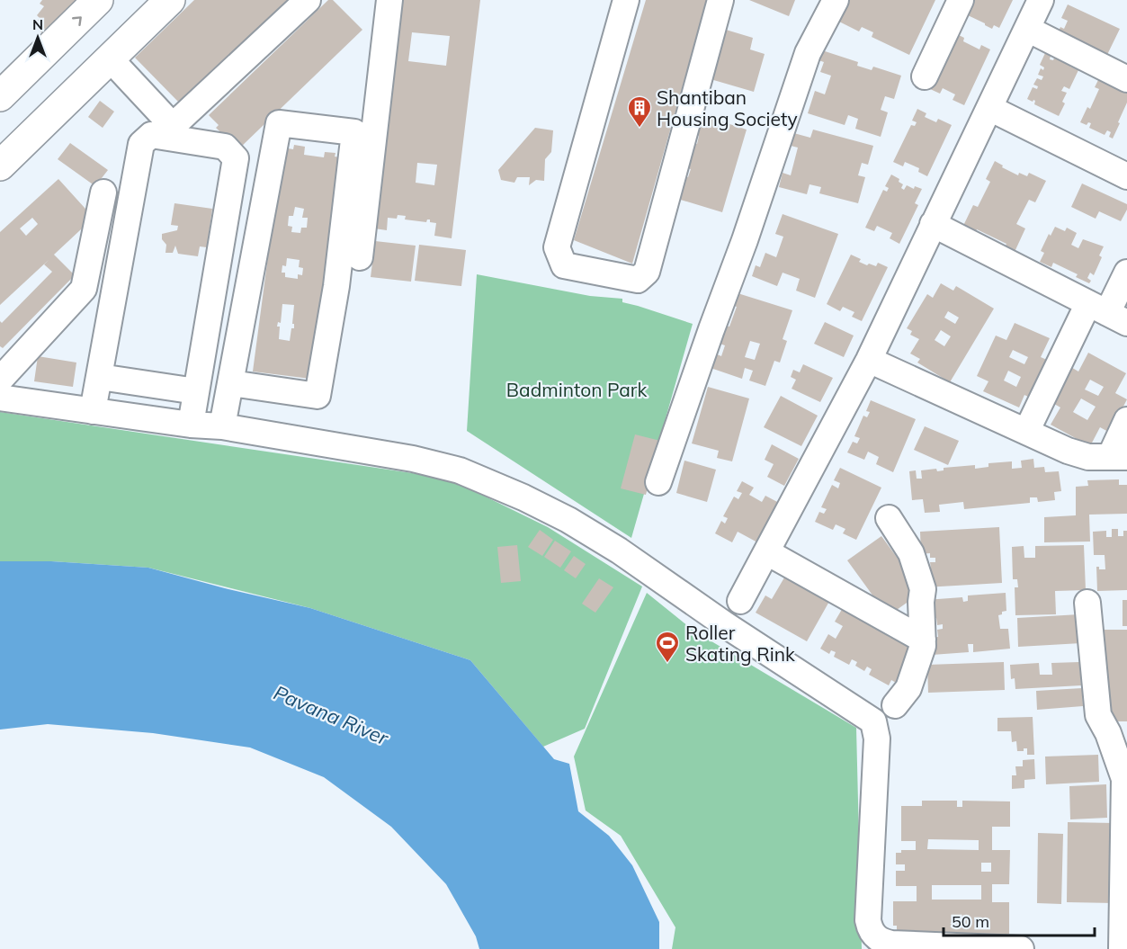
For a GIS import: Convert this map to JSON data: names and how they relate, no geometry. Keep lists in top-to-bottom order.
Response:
{
  "water": ["Pavana River"],
  "parks": ["Badminton Park"],
  "places": {
    "building": ["Shantiban Housing Society"],
    "sports": ["Roller Skating Rink"]
  },
  "scale_bar": "50 m",
  "north": "top"
}
